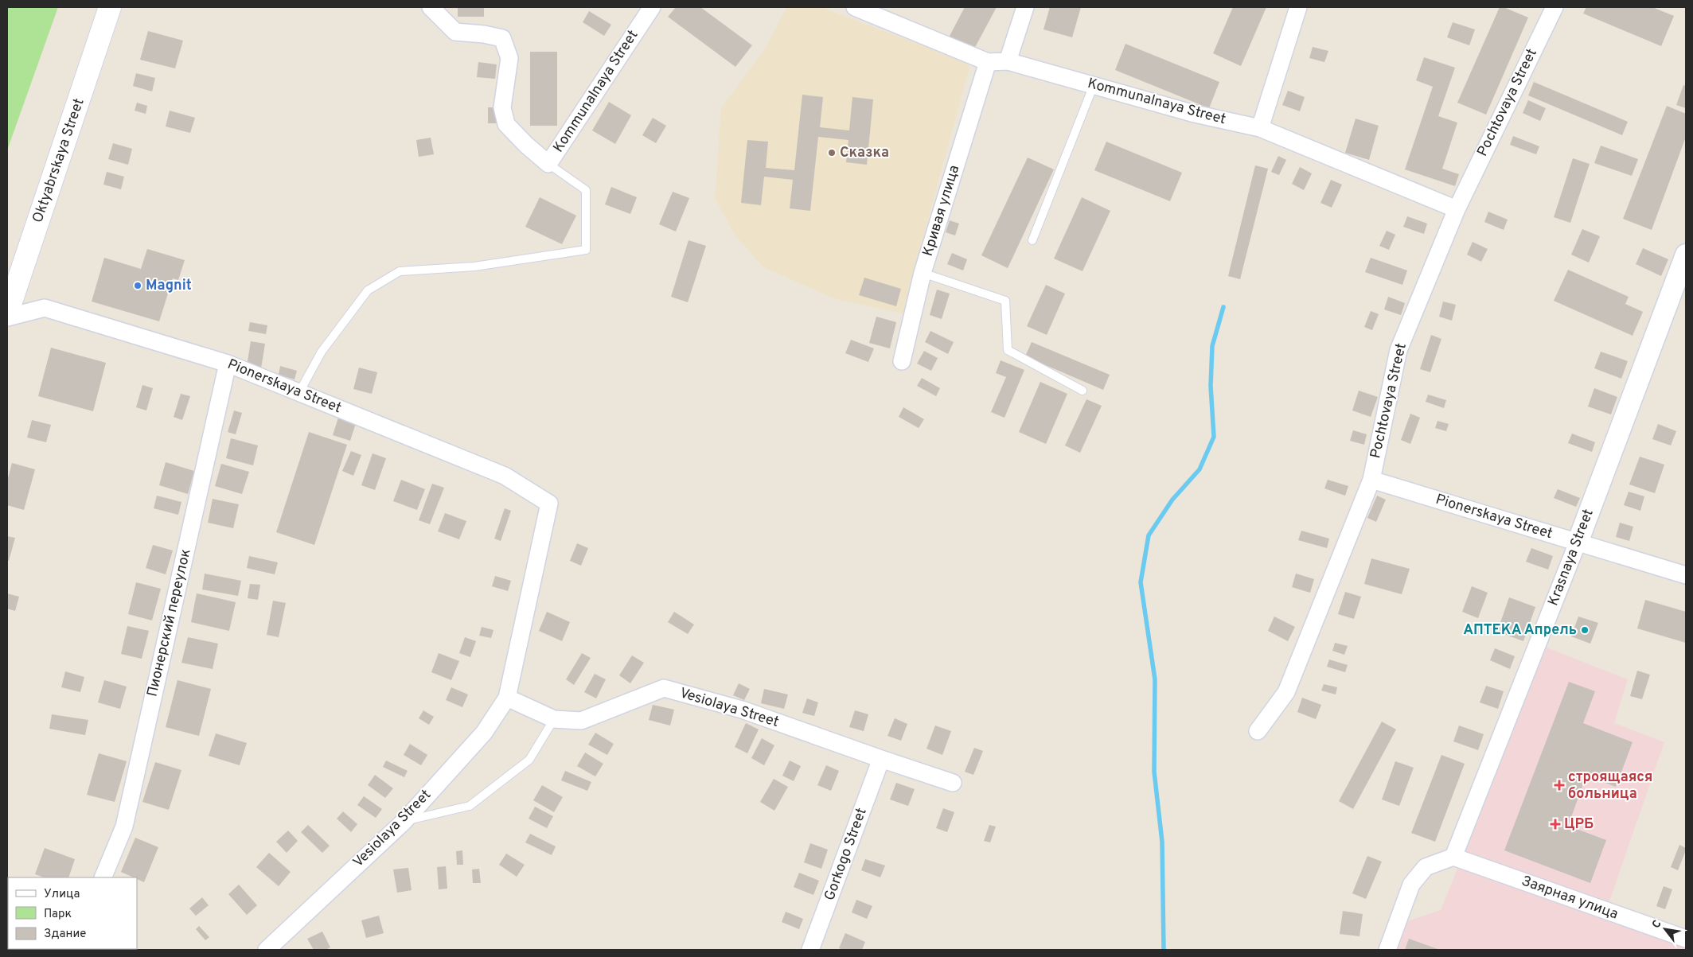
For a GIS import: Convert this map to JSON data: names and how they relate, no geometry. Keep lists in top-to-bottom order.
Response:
{
  "streets": {
    "main road": ["Oktyabrskaya Street"],
    "street": [
      "Kommunalnaya Street",
      "Pochtovaya Street",
      "Кривая улица",
      "Pionerskaya Street",
      "Krasnaya Street",
      "Пионерский переулок",
      "Vesiolaya Street",
      "Gorkogo Street",
      "Заярная улица"
    ]
  },
  "crossings": [
    ["Kommunalnaya Street", "Pochtovaya Street"],
    ["Kommunalnaya Street", "Кривая улица"],
    ["Pochtovaya Street", "Pionerskaya Street"],
    ["Pionerskaya Street", "Krasnaya Street"],
    ["Pionerskaya Street", "Пионерский переулок"],
    ["Pionerskaya Street", "Vesiolaya Street"],
    ["Krasnaya Street", "Заярная улица"],
    ["Vesiolaya Street", "Gorkogo Street"]
  ],
  "places": {
    "other": ["Сказка", "Magnit", "АПТЕКА Апрель"],
    "health": ["строящаяся больница", "ЦРБ"]
  },
  "legend": ["Улица", "Парк", "Здание"],
  "north": "top left"
}
